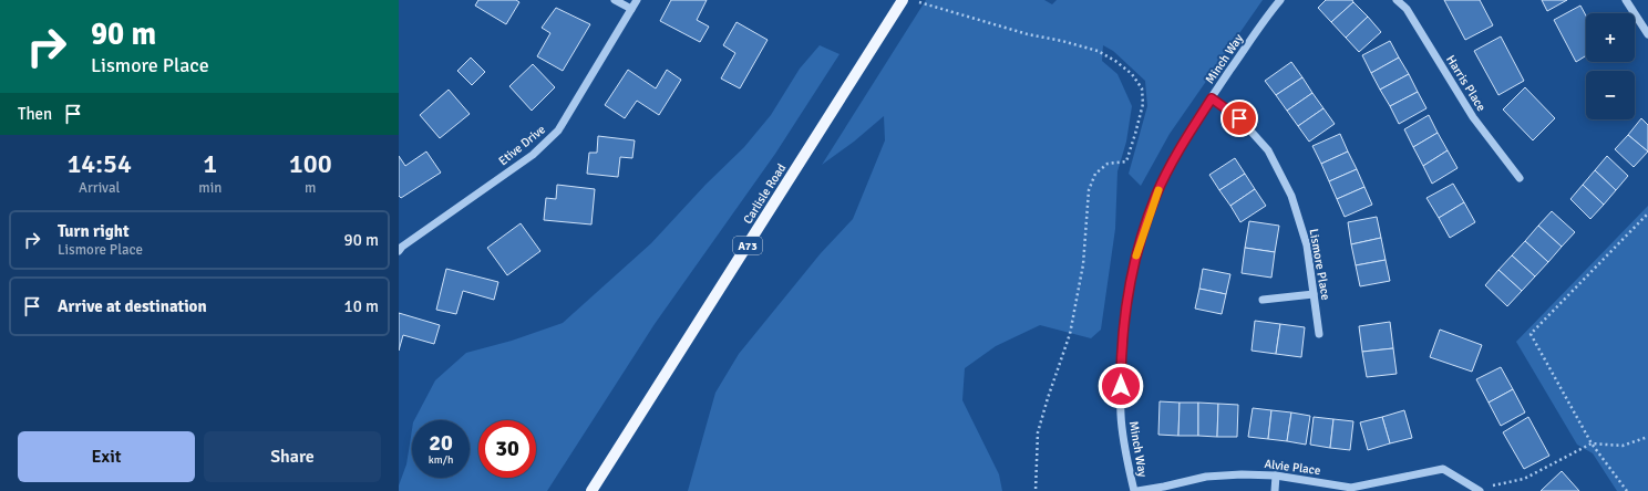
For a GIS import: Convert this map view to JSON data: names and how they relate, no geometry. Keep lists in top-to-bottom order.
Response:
{
  "streets": {
    "main road": ["Carlisle Road", "A73"],
    "street": [
      "Minch Way",
      "Harris Place",
      "Etive Drive",
      "Lismore Place",
      "Alvie Place"
    ]
  },
  "crossings": [
    ["Minch Way", "Lismore Place"],
    ["Minch Way", "Alvie Place"]
  ],
  "page": {
    "turn": ["90 m", "Lismore Place"],
    "map_buttons": ["+", "−"],
    "then": "Then",
    "eta": [
      "14:54",
      "Arrival",
      "1",
      "min",
      "100",
      "m"
    ],
    "list": [
      {
        "name": "Turn right",
        "note": "Lismore Place",
        "value": "90 m"
      },
      {
        "name": "Arrive at destination",
        "value": "10 m"
      }
    ],
    "speed": "20 km/h",
    "limit": "30",
    "buttons": ["Exit", "Share"]
  }
}
